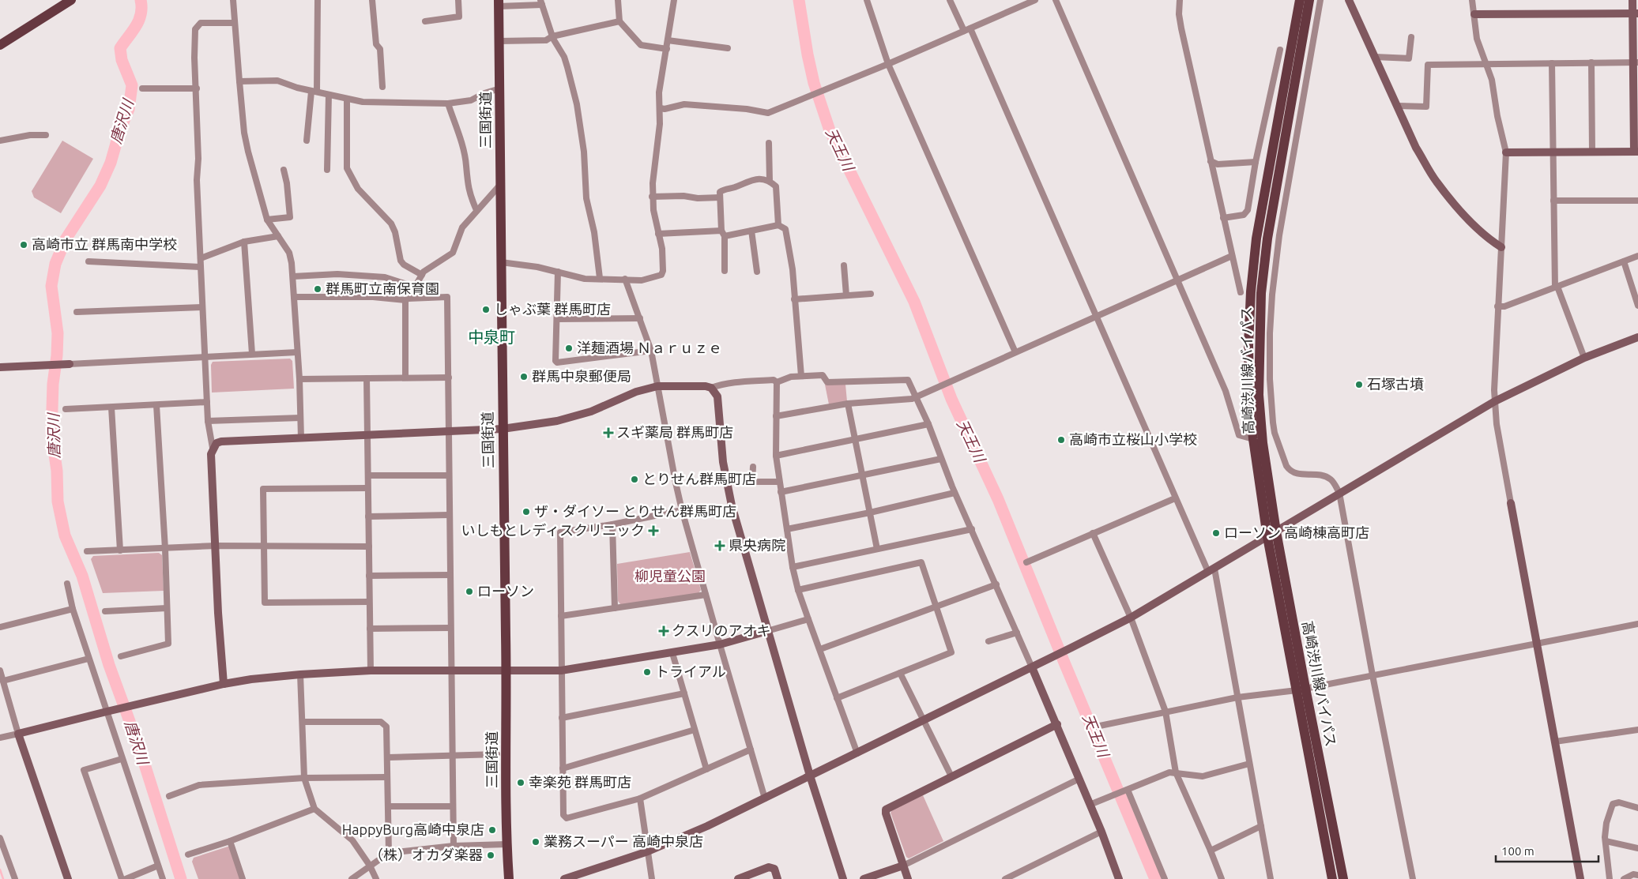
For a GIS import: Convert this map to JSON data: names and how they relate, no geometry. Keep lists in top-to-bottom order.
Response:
{
  "streets": {
    "main road": ["三国街道", "高崎渋川線バイパス"]
  },
  "districts": ["中泉町"],
  "water": ["唐沢川", "天王川"],
  "parks": ["柳児童公園"],
  "places": {
    "other": [
      "高崎市立 群馬南中学校",
      "群馬町立南保育園",
      "しゃぶ葉 群馬町店",
      "洋麺酒場 Ｎａｒｕｚｅ",
      "群馬中泉郵便局",
      "石塚古墳",
      "高崎市立桜山小学校",
      "とりせん群馬町店",
      "ザ・ダイソー とりせん群馬町店",
      "ローソン 高崎棟高町店",
      "ローソン",
      "トライアル",
      "幸楽苑 群馬町店",
      "HappyBurg高崎中泉店",
      "業務スーパー 高崎中泉店",
      "（株）オカダ楽器"
    ],
    "health": [
      "スギ薬局 群馬町店",
      "いしもとレディスクリニック",
      "県央病院",
      "クスリのアオキ"
    ]
  },
  "scale_bar": "100 m"
}
